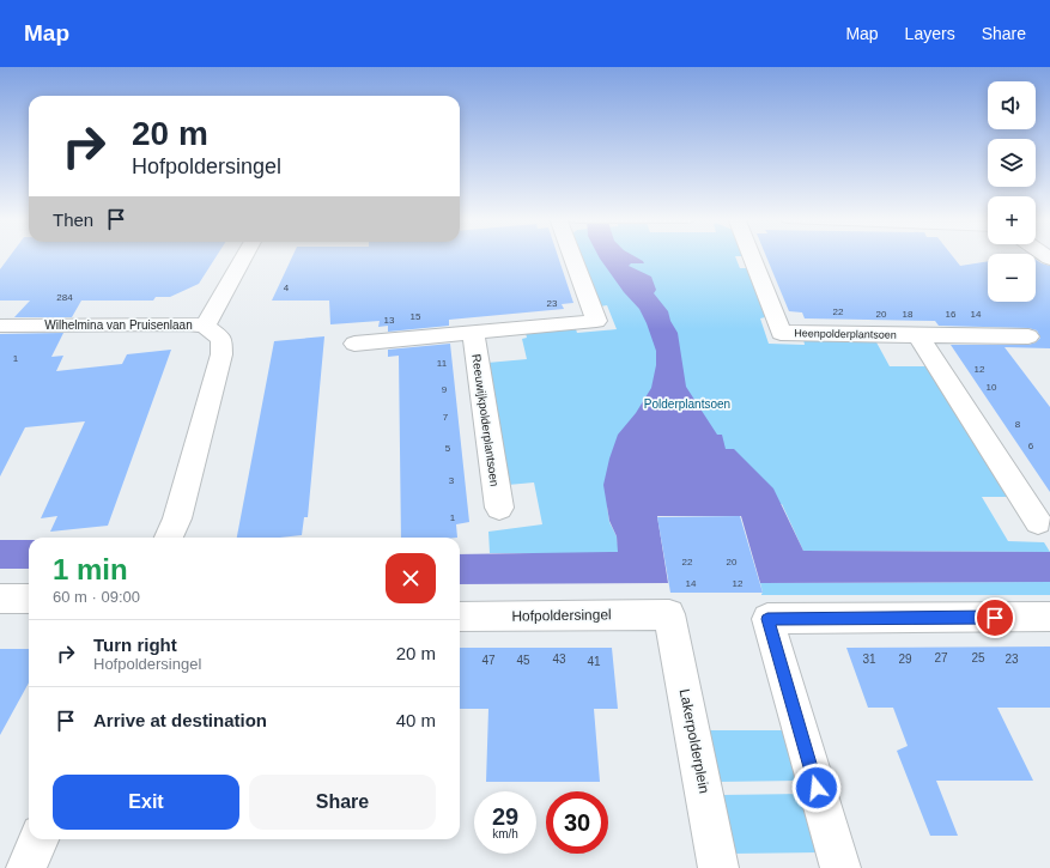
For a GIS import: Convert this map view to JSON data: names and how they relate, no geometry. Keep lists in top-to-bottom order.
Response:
{
  "streets": {
    "street": [
      "Wilhelmina van Pruisenlaan",
      "Heenpolderplantsoen",
      "Reeuwijkpolderplantsoen",
      "Hofpoldersingel",
      "Lakerpolderplein"
    ]
  },
  "crossings": [
    ["Hofpoldersingel", "Lakerpolderplein"]
  ],
  "parks": ["Polderplantsoen"],
  "house_numbers": [
    "4",
    "284",
    "23",
    "22",
    "20",
    "18",
    "16",
    "14",
    "15",
    "13",
    "1",
    "11",
    "12",
    "10",
    "9",
    "7",
    "8",
    "6",
    "5",
    "3",
    "1",
    "22",
    "20",
    "14",
    "12",
    "27",
    "25",
    "43",
    "31",
    "29",
    "23",
    "47",
    "45",
    "41"
  ],
  "page": {
    "header": "Map",
    "nav": ["Map", "Layers", "Share"],
    "map_buttons": ["+", "−"],
    "turn": ["20 m", "Hofpoldersingel"],
    "then": "Then",
    "heading": ["1 min", "60 m · 09:00"],
    "list": [
      {
        "name": "Turn right",
        "note": "Hofpoldersingel",
        "value": "20 m"
      },
      {
        "name": "Arrive at destination",
        "value": "40 m"
      }
    ],
    "buttons": ["Exit", "Share"],
    "speed": "29 km/h",
    "limit": "30"
  }
}
